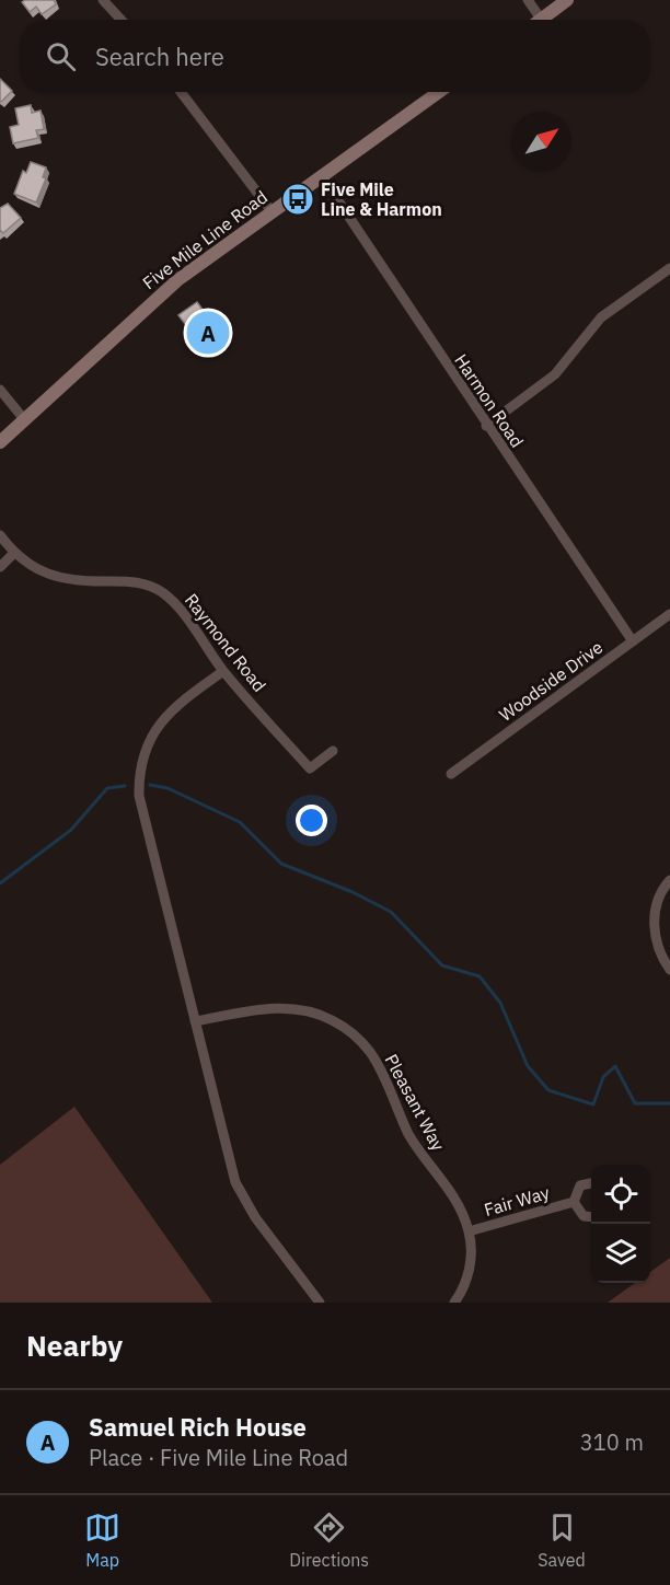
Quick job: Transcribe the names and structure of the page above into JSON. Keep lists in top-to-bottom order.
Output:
{
  "streets": {
    "main road": ["Five Mile Line Road"],
    "street": [
      "Harmon Road",
      "Raymond Road",
      "Woodside Drive",
      "Pleasant Way",
      "Fair Way"
    ]
  },
  "crossings": [
    ["Five Mile Line Road", "Harmon Road"],
    ["Harmon Road", "Woodside Drive"],
    ["Pleasant Way", "Fair Way"]
  ],
  "places": {
    "bus stop": ["Five Mile Line & Harmon"]
  },
  "north": "top right",
  "page": {
    "search": "Search here",
    "pins": "A",
    "heading": "Nearby",
    "list": [
      {
        "mark": "A",
        "name": "Samuel Rich House",
        "note": "Place · Five Mile Line Road",
        "value": "310 m"
      }
    ],
    "nav": ["Map", "Directions", "Saved"]
  }
}
